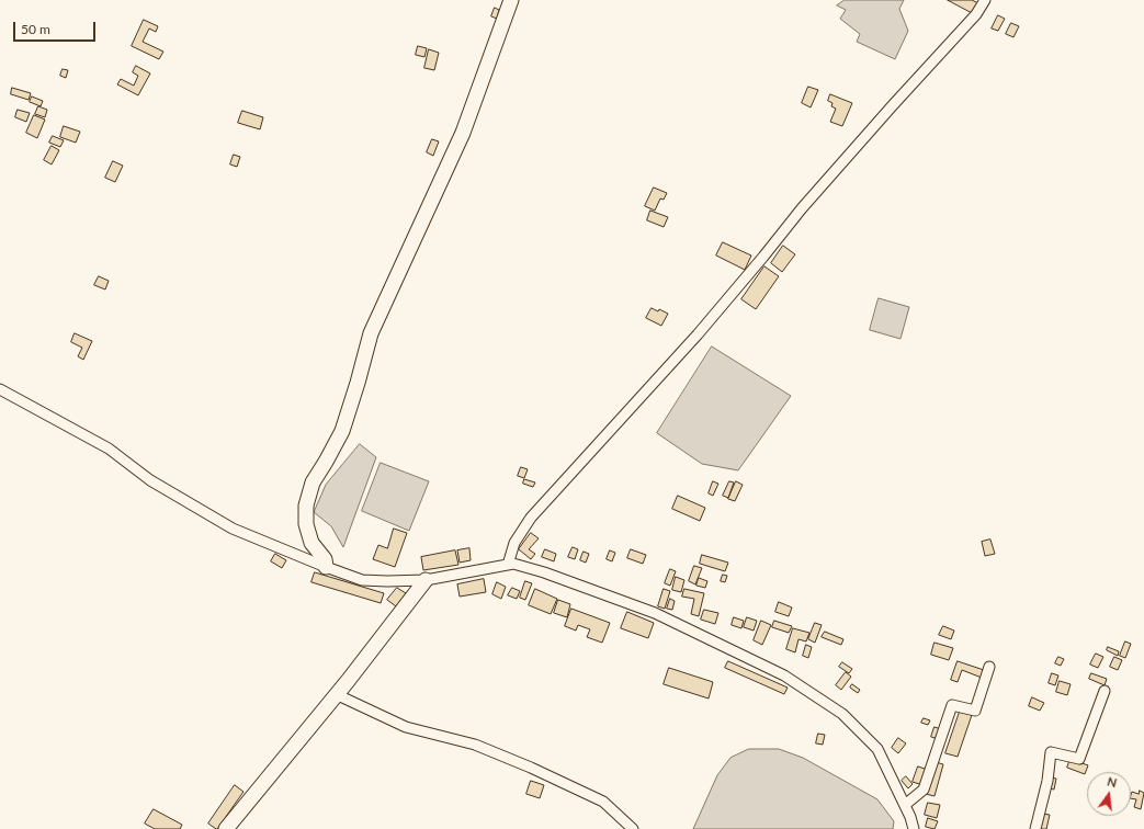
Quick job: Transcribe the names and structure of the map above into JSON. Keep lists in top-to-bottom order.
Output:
{
  "scale_bar": "50 m",
  "north": "top"
}
